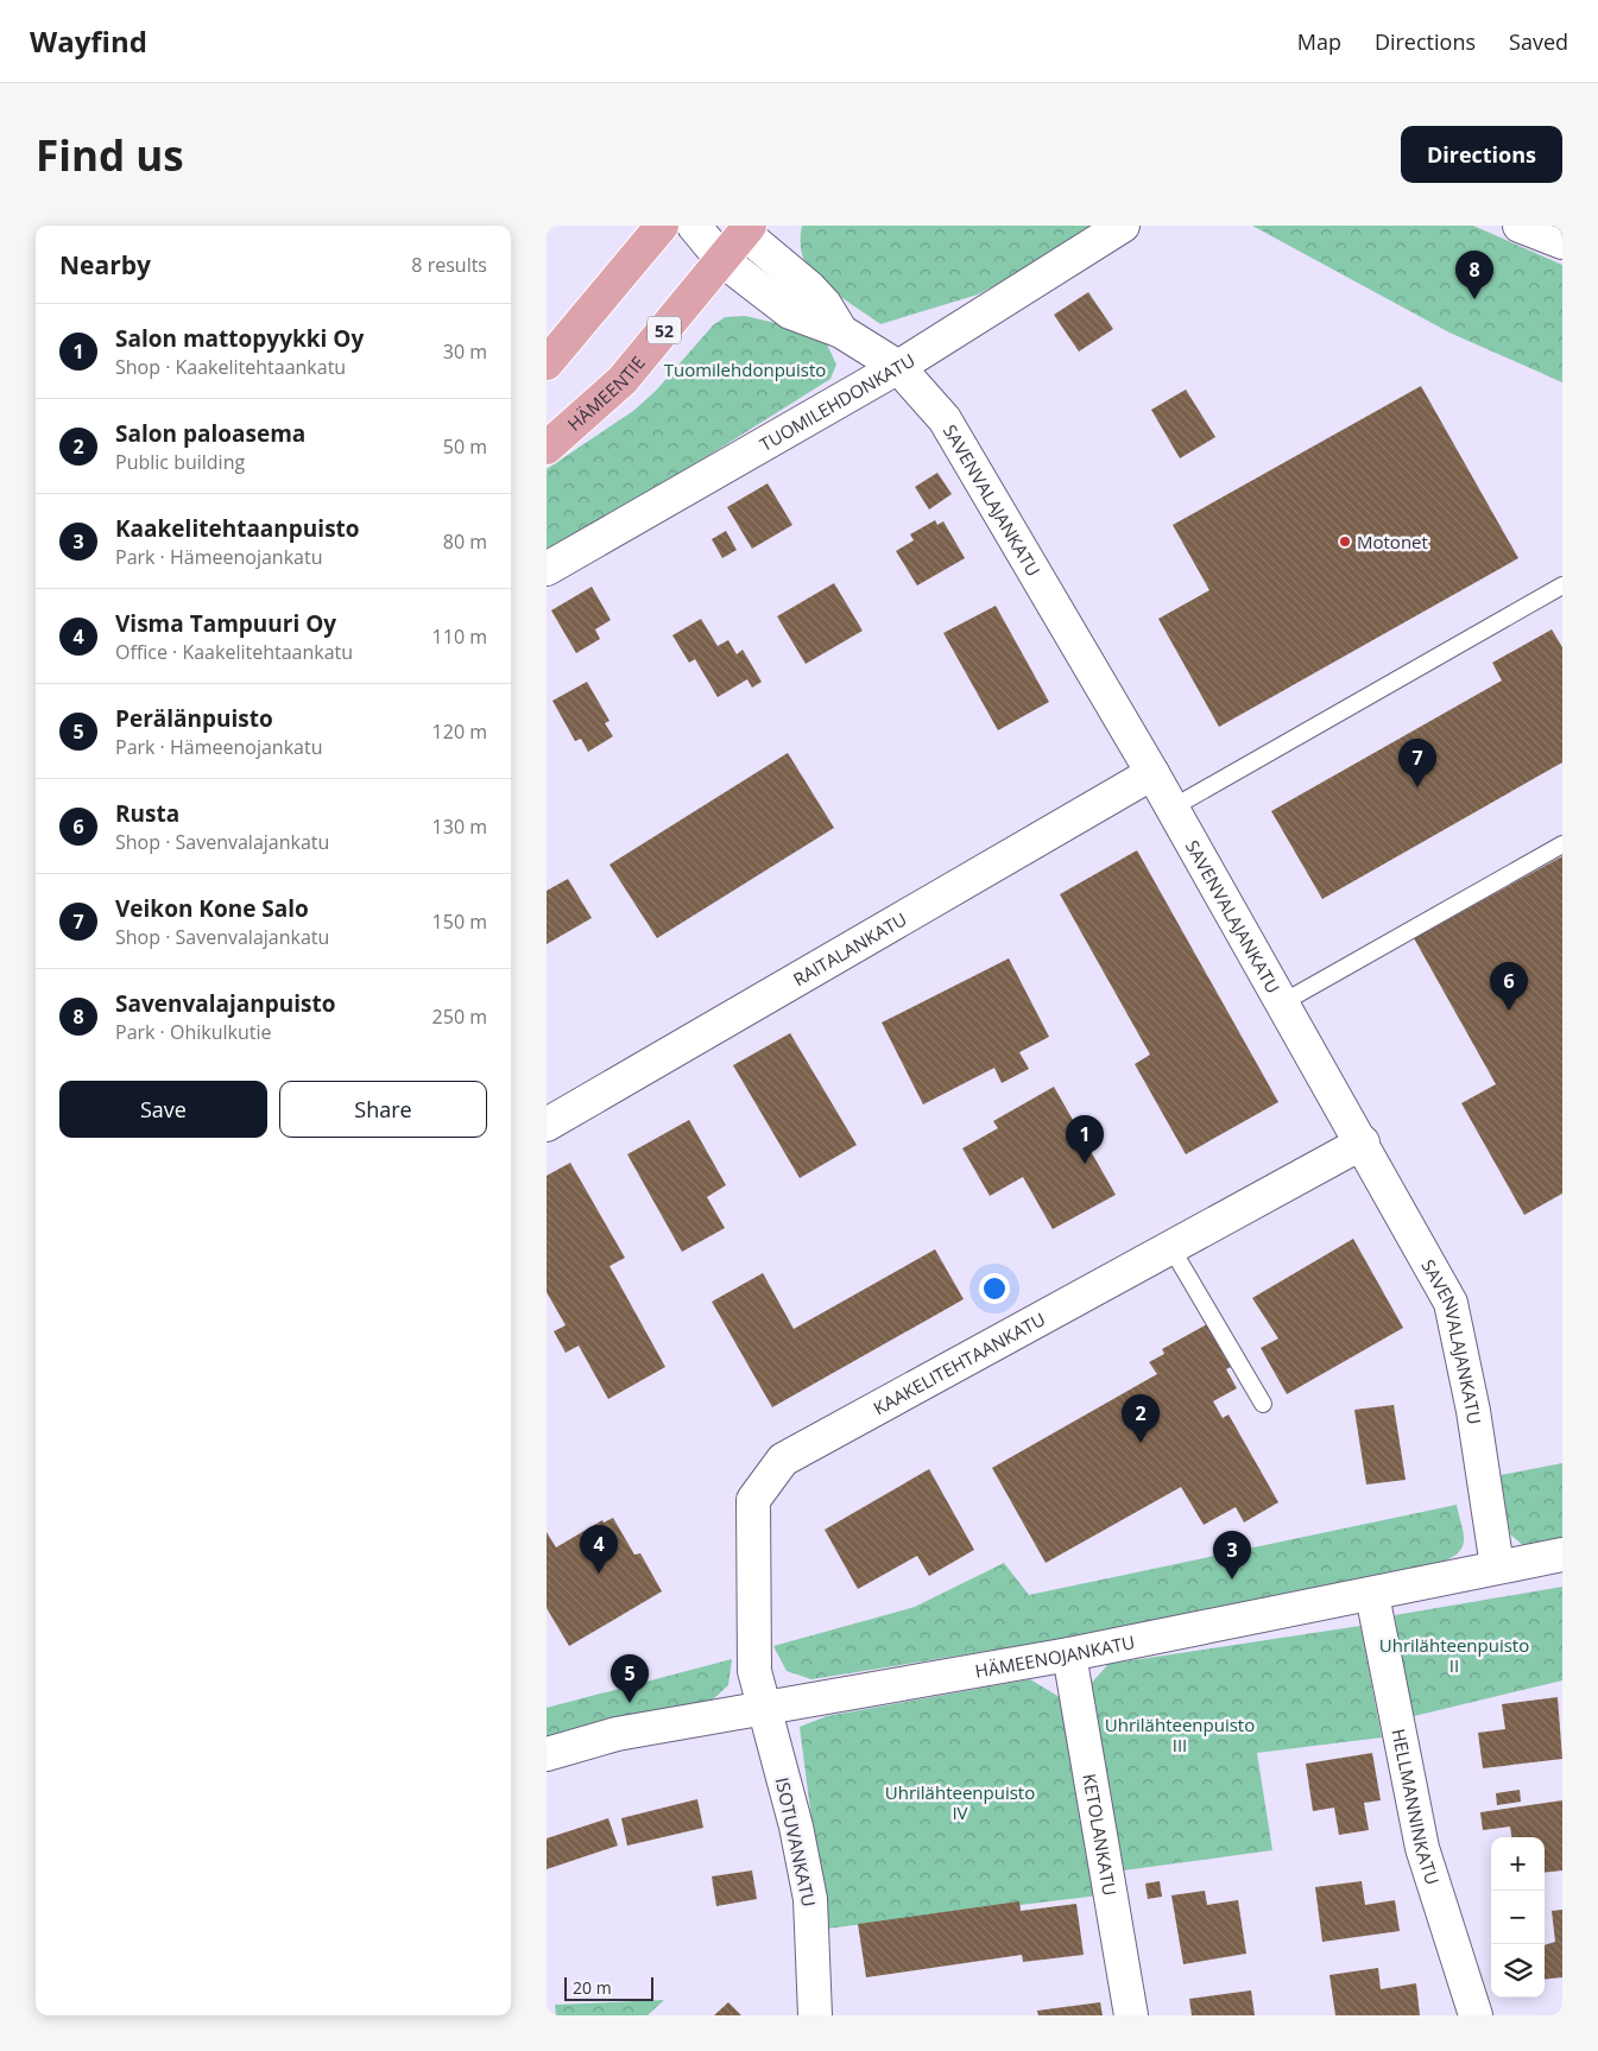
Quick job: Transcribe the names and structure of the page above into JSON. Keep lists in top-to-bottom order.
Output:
{
  "streets": {
    "main road": ["52", "HÄMEENTIE"],
    "street": [
      "TUOMILEHDONKATU",
      "SAVENVALAJANKATU",
      "RAITALANKATU",
      "KAAKELITEHTAANKATU",
      "HÄMEENOJANKATU",
      "HELLMANNINKATU",
      "KETOLANKATU",
      "ISOTUVANKATU"
    ]
  },
  "crossings": [
    ["HÄMEENTIE", "SAVENVALAJANKATU"],
    ["TUOMILEHDONKATU", "SAVENVALAJANKATU"],
    ["SAVENVALAJANKATU", "RAITALANKATU"],
    ["SAVENVALAJANKATU", "KAAKELITEHTAANKATU"],
    ["SAVENVALAJANKATU", "HÄMEENOJANKATU"],
    ["KAAKELITEHTAANKATU", "HÄMEENOJANKATU"],
    ["KAAKELITEHTAANKATU", "ISOTUVANKATU"],
    ["HÄMEENOJANKATU", "HELLMANNINKATU"],
    ["HÄMEENOJANKATU", "KETOLANKATU"],
    ["HÄMEENOJANKATU", "ISOTUVANKATU"]
  ],
  "parks": [
    "Tuomilehdonpuisto",
    "Uhrilähteenpuisto II",
    "Uhrilähteenpuisto III",
    "Uhrilähteenpuisto IV"
  ],
  "places": ["Motonet"],
  "scale_bar": "20 m",
  "page": {
    "header": "Wayfind",
    "nav": ["Map", "Directions", "Saved"],
    "buttons": [
      "Directions",
      ["Save", "Share"]
    ],
    "title": "Find us",
    "heading": ["Nearby", "8 results"],
    "pins": [
      "8",
      "7",
      "6",
      "1",
      "2",
      "4",
      "3",
      "5"
    ],
    "list": [
      {
        "mark": "1",
        "name": "Salon mattopyykki Oy",
        "note": "Shop · Kaakelitehtaankatu",
        "value": "30 m"
      },
      {
        "mark": "2",
        "name": "Salon paloasema",
        "note": "Public building",
        "value": "50 m"
      },
      {
        "mark": "3",
        "name": "Kaakelitehtaanpuisto",
        "note": "Park · Hämeenojankatu",
        "value": "80 m"
      },
      {
        "mark": "4",
        "name": "Visma Tampuuri Oy",
        "note": "Office · Kaakelitehtaankatu",
        "value": "110 m"
      },
      {
        "mark": "5",
        "name": "Perälänpuisto",
        "note": "Park · Hämeenojankatu",
        "value": "120 m"
      },
      {
        "mark": "6",
        "name": "Rusta",
        "note": "Shop · Savenvalajankatu",
        "value": "130 m"
      },
      {
        "mark": "7",
        "name": "Veikon Kone Salo",
        "note": "Shop · Savenvalajankatu",
        "value": "150 m"
      },
      {
        "mark": "8",
        "name": "Savenvalajanpuisto",
        "note": "Park · Ohikulkutie",
        "value": "250 m"
      }
    ],
    "map_buttons": ["+", "−"],
    "scale": "20 m"
  }
}
